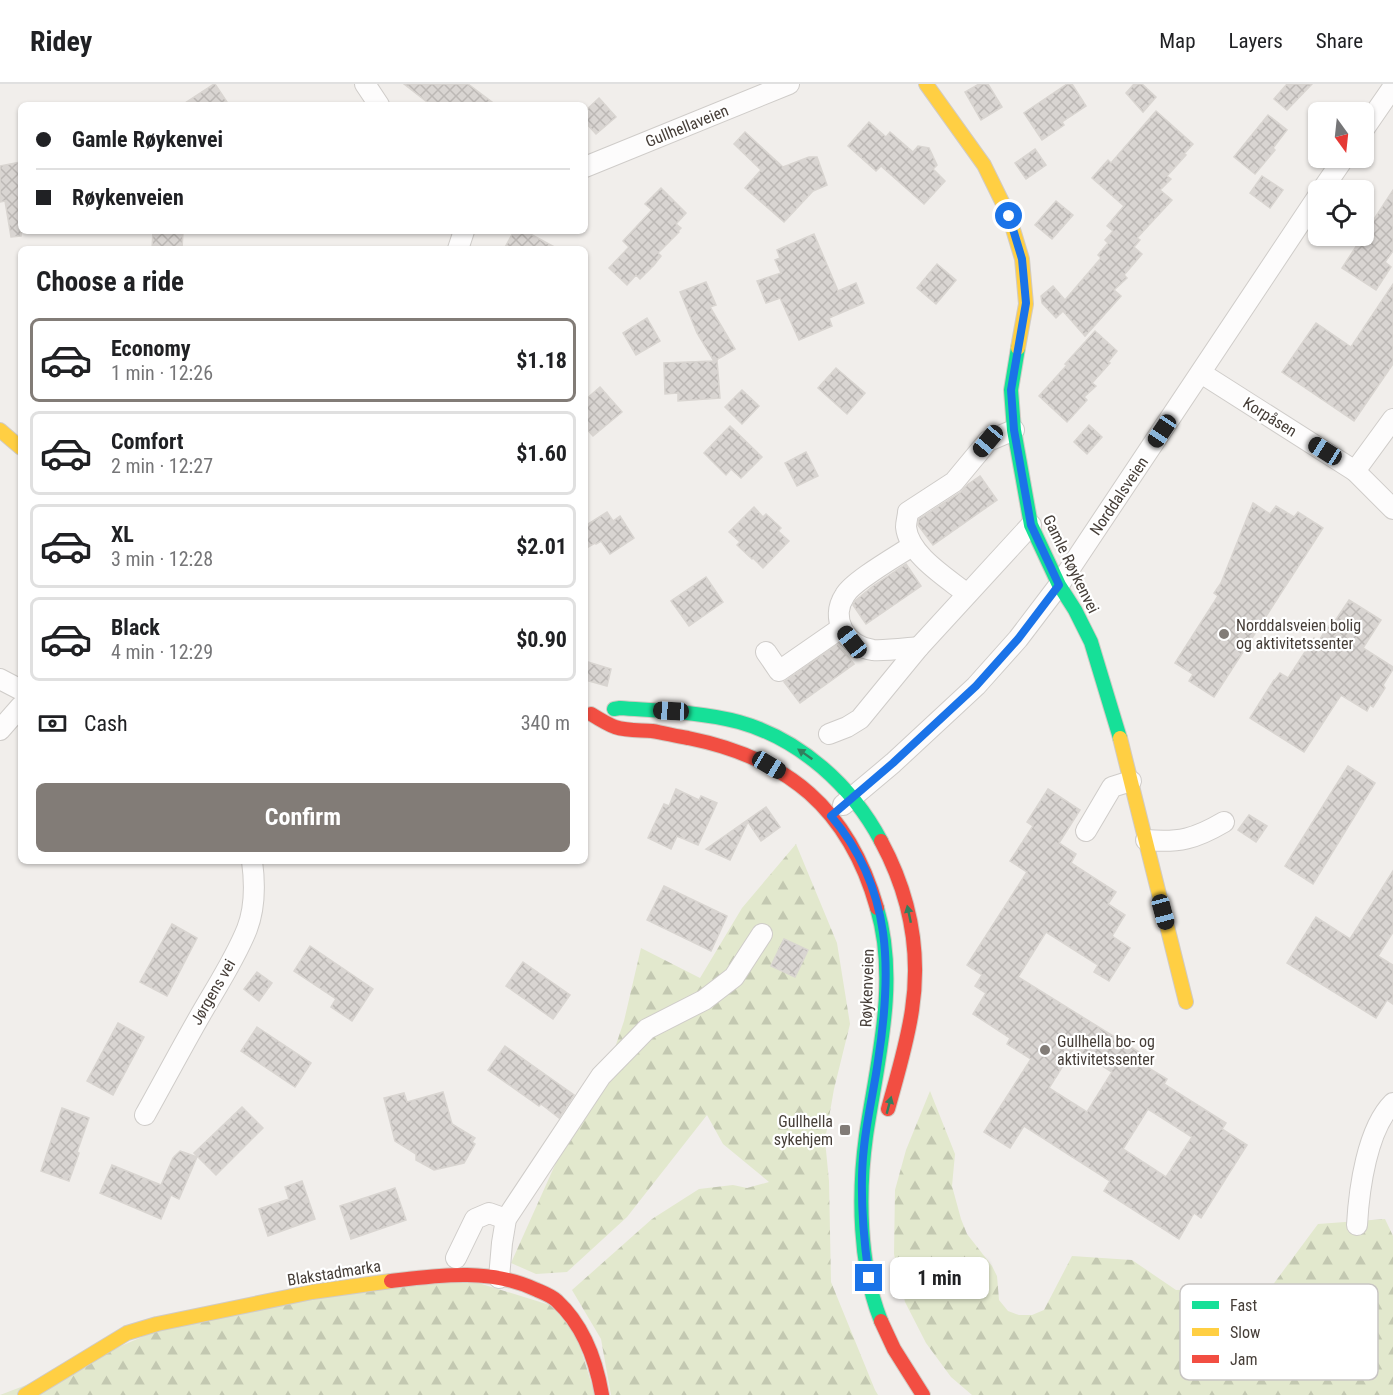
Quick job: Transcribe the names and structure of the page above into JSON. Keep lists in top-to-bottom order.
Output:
{
  "streets": {
    "main road": ["Gamle Røykenvei", "Røykenveien", "Blakstadmarka"],
    "street": [
      "Gullhellaveien",
      "Korpåsen",
      "Norddalsveien",
      "Jørgens vei"
    ]
  },
  "crossings": [
    ["Korpåsen", "Norddalsveien"],
    ["Norddalsveien", "Gamle Røykenvei"],
    ["Norddalsveien", "Røykenveien"]
  ],
  "places": {
    "other": ["Norddalsveien bolig og aktivitetssenter", "Gullhella bo- og aktivitetssenter"],
    "transit": ["Gullhella sykehjem"]
  },
  "legend": ["Fast", "Slow", "Jam"],
  "north": "bottom",
  "page": {
    "header": "Ridey",
    "nav": ["Map", "Layers", "Share"],
    "banner": ["Gamle Røykenvei", "Røykenveien"],
    "heading": "Choose a ride",
    "list": [
      {
        "name": "Economy",
        "note": "1 min · 12:26",
        "value": "$1.18"
      },
      {
        "name": "Comfort",
        "note": "2 min · 12:27",
        "value": "$1.60"
      },
      {
        "name": "XL",
        "note": "3 min · 12:28",
        "value": "$2.01"
      },
      {
        "name": "Black",
        "note": "4 min · 12:29",
        "value": "$0.90"
      }
    ],
    "pay": ["Cash", "340 m"],
    "buttons": "Confirm",
    "bubble": "1 min"
  }
}
